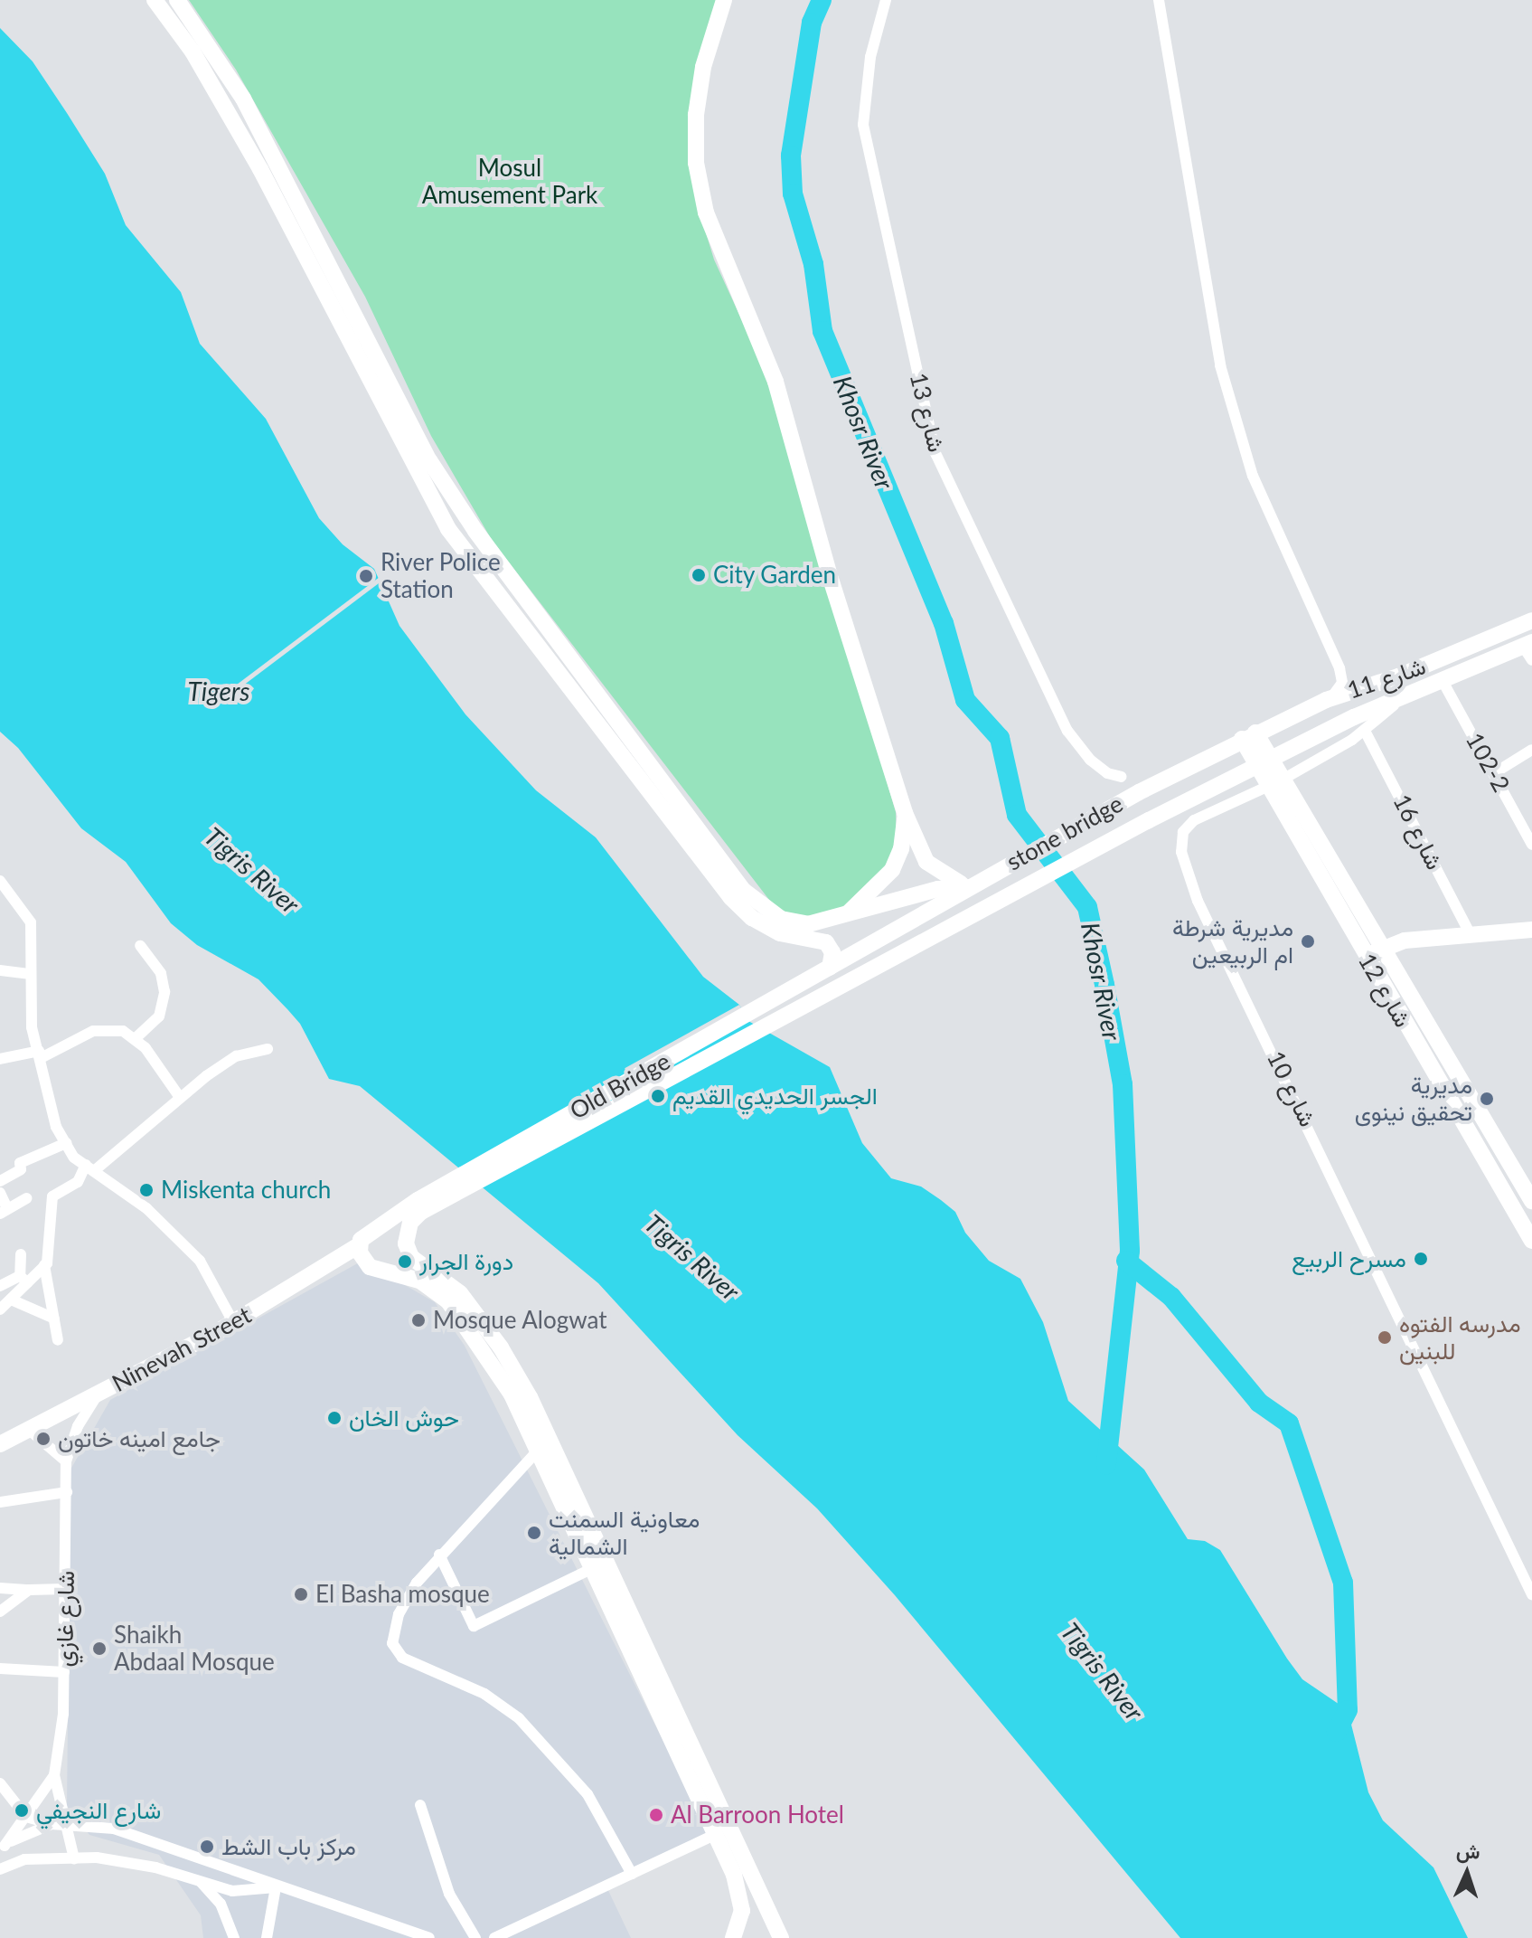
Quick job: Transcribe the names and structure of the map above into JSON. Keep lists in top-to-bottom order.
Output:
{
  "streets": {
    "main road": [
      "شارع 11",
      "stone bridge",
      "شارع 12",
      "Old Bridge",
      "Ninevah Street"
    ],
    "street": [
      "شارع 13",
      "102-2",
      "شارع 16",
      "شارع 10",
      "شارع غازي"
    ]
  },
  "crossings": [
    ["شارع 11", "102-2"],
    ["شارع 11", "stone bridge"],
    ["شارع 11", "شارع 12"],
    ["شارع 11", "شارع 10"],
    ["شارع 16", "شارع 10"],
    ["stone bridge", "Old Bridge"],
    ["stone bridge", "Ninevah Street"],
    ["شارع 12", "شارع 10"],
    ["Old Bridge", "Ninevah Street"],
    ["Ninevah Street", "شارع غازي"]
  ],
  "water": ["Khosr River", "Tigers", "Tigris River"],
  "parks": ["Mosul Amusement Park"],
  "places": [
    "City Garden",
    "River Police Station",
    "مديرية شرطة ام الربيعين",
    "الجسر الحديدي القديم",
    "مديرية تحقيق نينوى",
    "Miskenta church",
    "مسرح الربيع",
    "دورة الجرار",
    "Mosque Alogwat",
    "مدرسه الفتوه للبنين",
    "حوش الخان",
    "جامع امينه خاتون",
    "معاونية السمنت الشمالية",
    "El Basha mosque",
    "Shaikh Abdaal Mosque",
    "شارع النجيفي",
    "Al Barroon Hotel",
    "مركز باب الشط"
  ],
  "north": "top"
}
